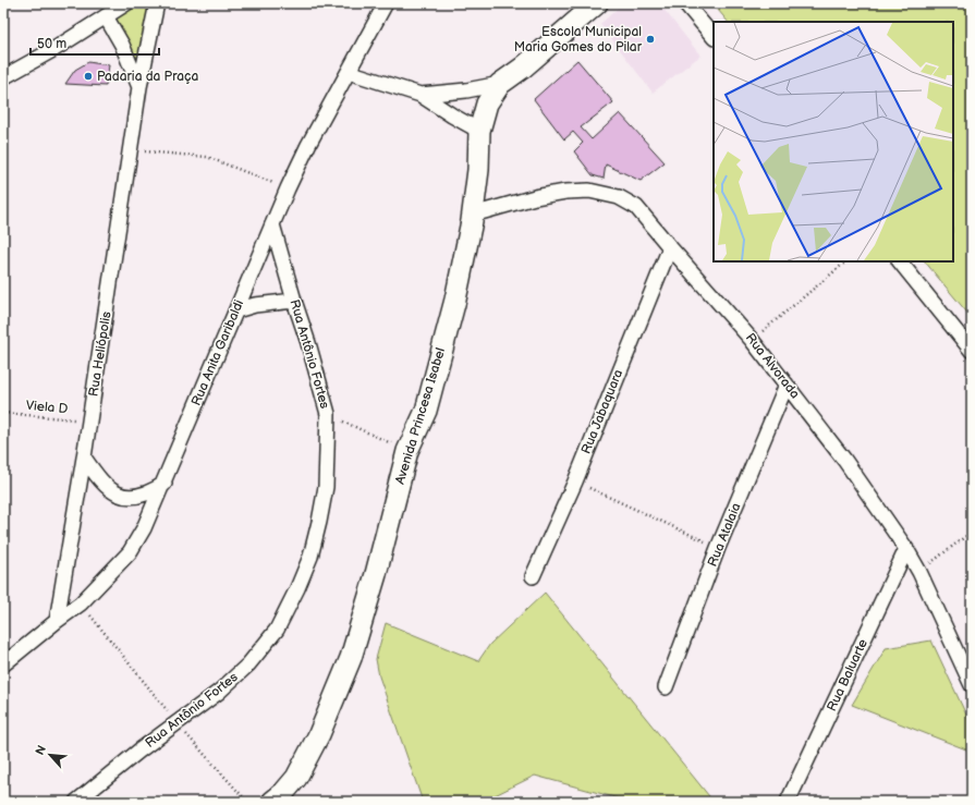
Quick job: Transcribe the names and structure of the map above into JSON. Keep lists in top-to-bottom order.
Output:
{
  "streets": {
    "main road": ["Avenida Princesa Isabel"],
    "street": [
      "Rua Anita Garibaldi",
      "Rua Heliópolis",
      "Rua Antônio Fortes",
      "Rua Alvorada",
      "Rua Jabaquara",
      "Rua Atalaia",
      "Rua Baluarte"
    ],
    "path": ["Viela D"]
  },
  "crossings": [
    ["Rua Anita Garibaldi", "Rua Heliópolis"],
    ["Rua Anita Garibaldi", "Rua Antônio Fortes"],
    ["Rua Heliópolis", "Viela D"],
    ["Rua Alvorada", "Rua Jabaquara"],
    ["Rua Alvorada", "Avenida Princesa Isabel"],
    ["Rua Alvorada", "Rua Atalaia"],
    ["Rua Alvorada", "Rua Baluarte"]
  ],
  "places": ["Escola Municipal Maria Gomes do Pilar", "Padaria da Praça"],
  "scale_bar": "50 m",
  "north": "top left"
}
